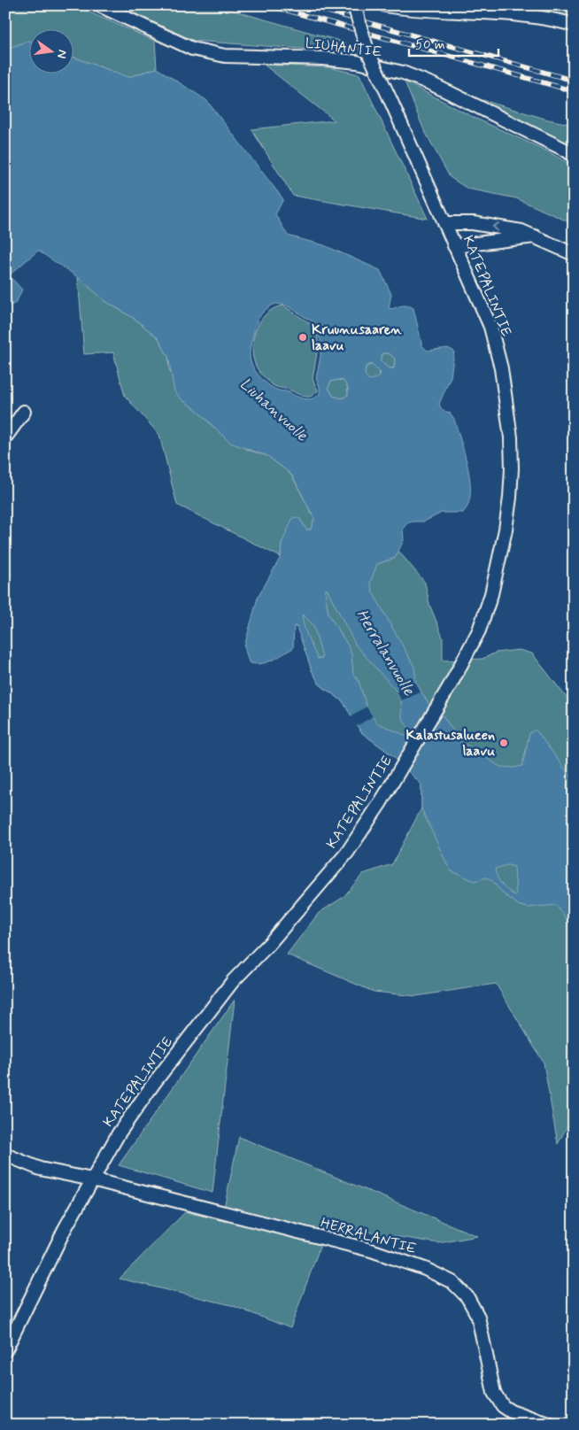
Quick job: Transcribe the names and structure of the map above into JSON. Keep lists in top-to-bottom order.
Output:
{
  "streets": {
    "street": ["LIUHANTIE", "KATEPALINTIE", "HERRALANTIE"]
  },
  "crossings": [
    ["KATEPALINTIE", "HERRALANTIE"]
  ],
  "water": ["Liuhanvuolle", "Herralanvuolle"],
  "places": ["Kruunusaaren laavu", "Kalastusalueen laavu"],
  "scale_bar": "50 m",
  "north": "right"
}
